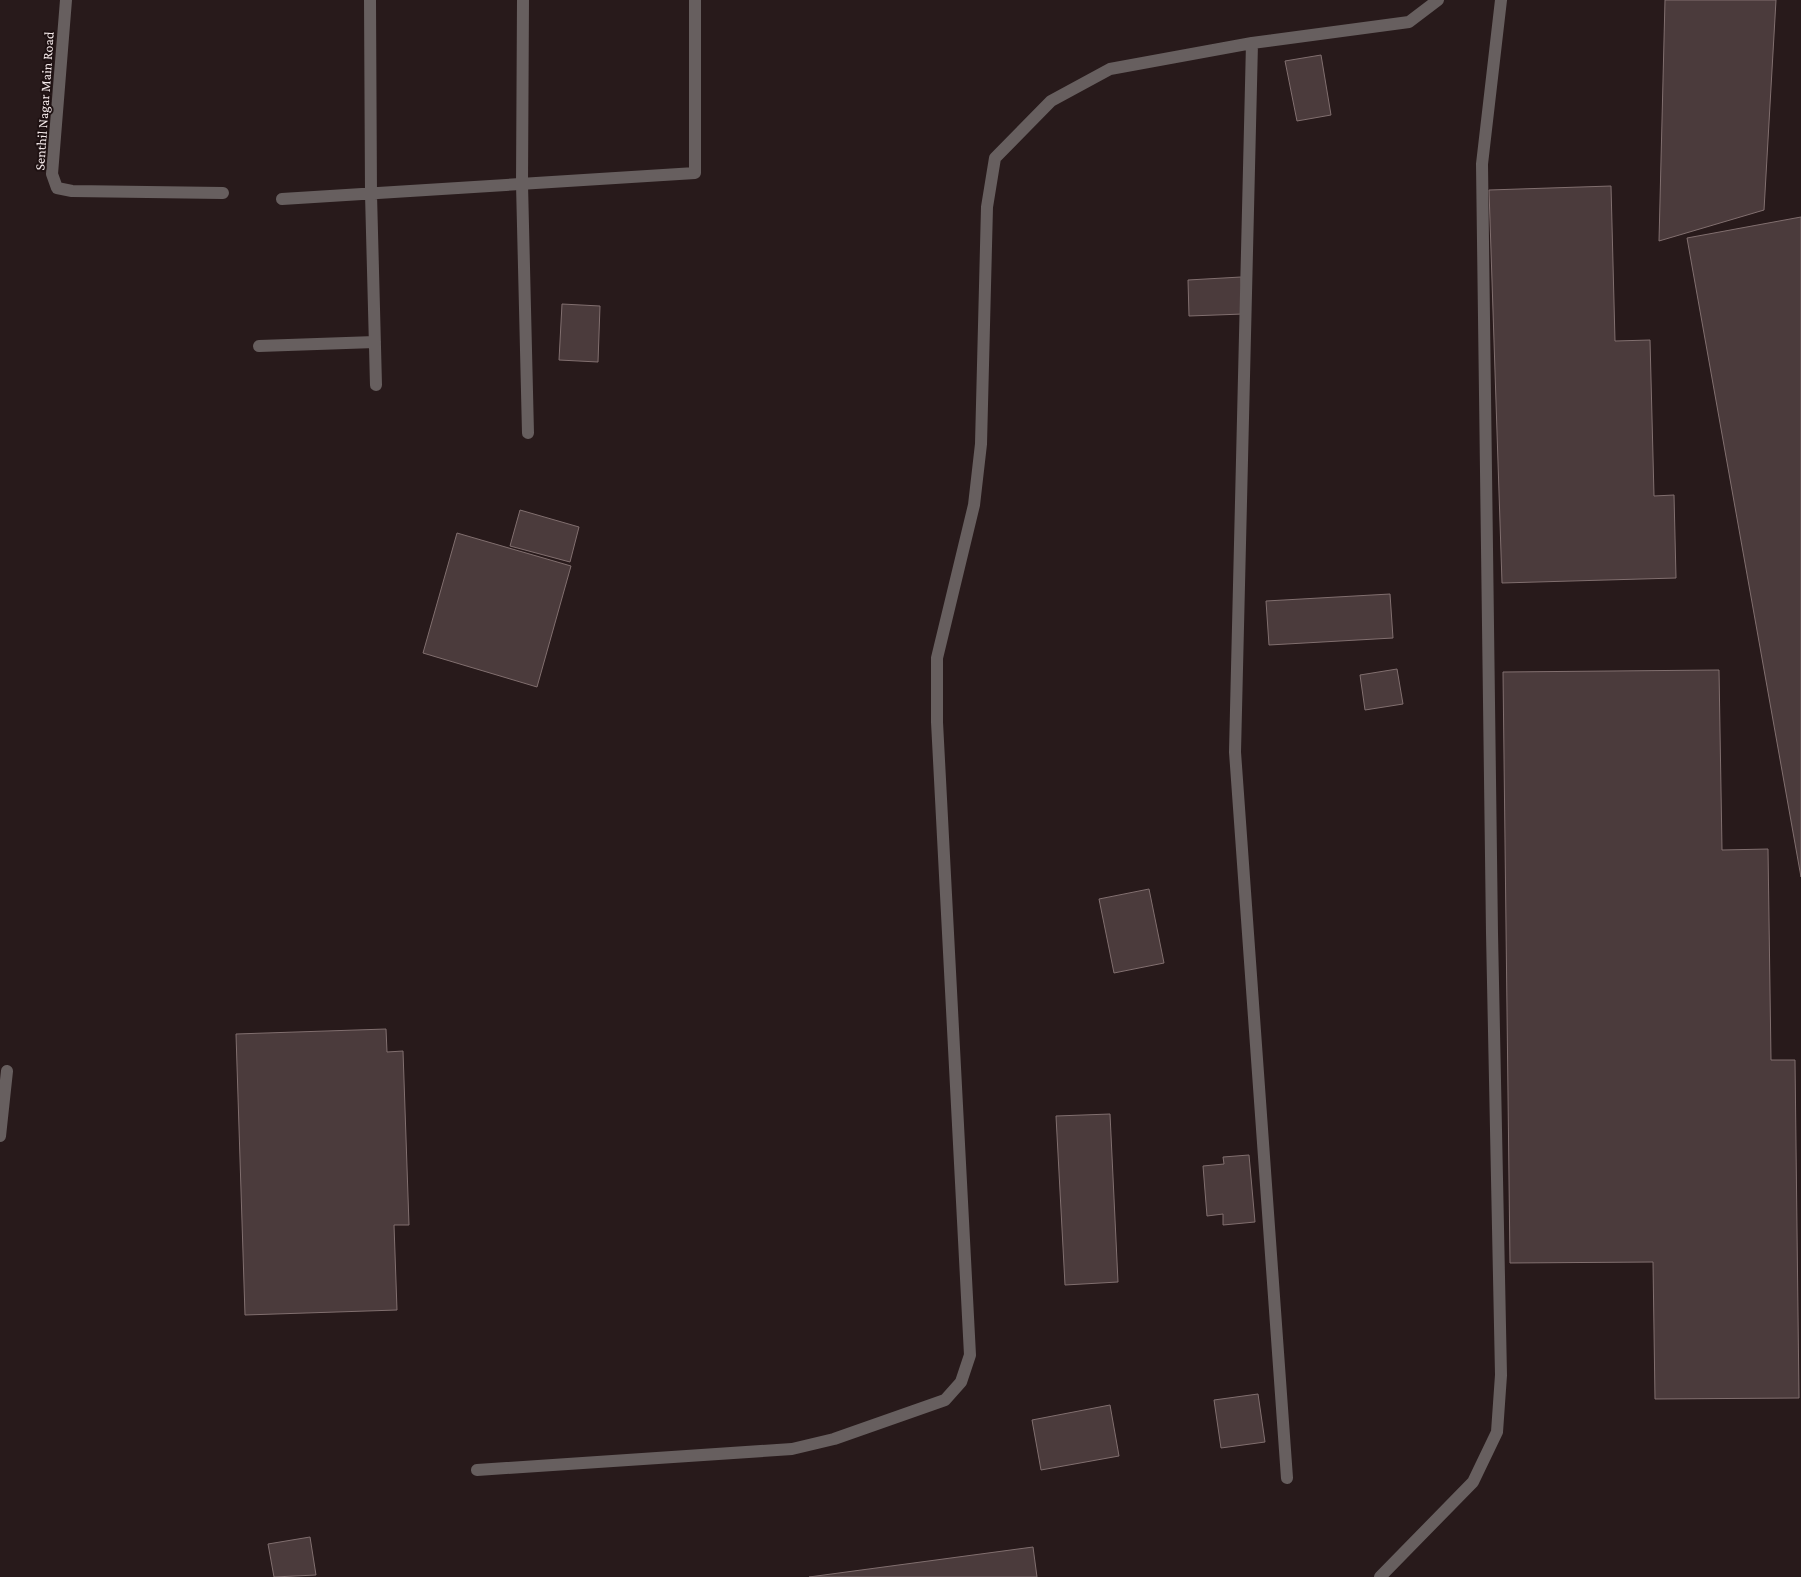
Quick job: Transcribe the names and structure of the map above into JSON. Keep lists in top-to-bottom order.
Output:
{
  "streets": {
    "street": ["Senthil Nagar Main Road"]
  }
}
